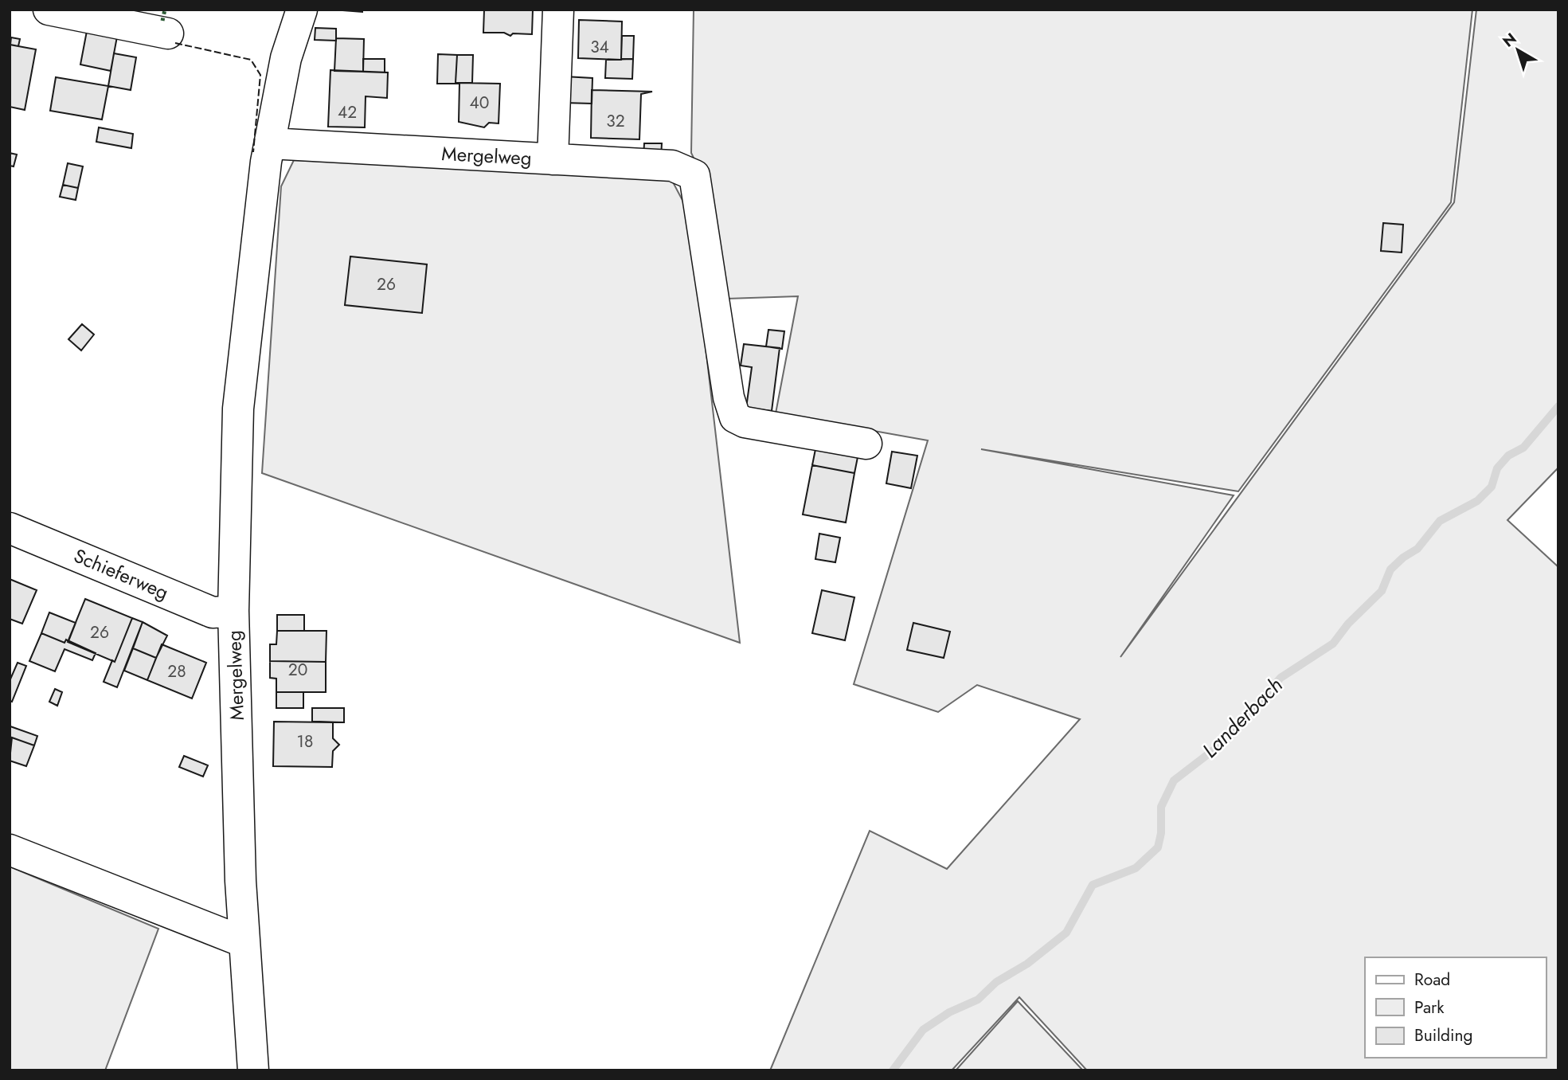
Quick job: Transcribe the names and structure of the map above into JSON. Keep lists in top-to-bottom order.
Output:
{
  "streets": {
    "street": ["Mergelweg", "Schieferweg"]
  },
  "crossings": [
    ["Mergelweg", "Schieferweg"]
  ],
  "water": ["Landerbach"],
  "house_numbers": [
    "34",
    "40",
    "42",
    "32",
    "26",
    "26",
    "20",
    "28",
    "18"
  ],
  "legend": ["Road", "Park", "Building"],
  "north": "top left"
}
